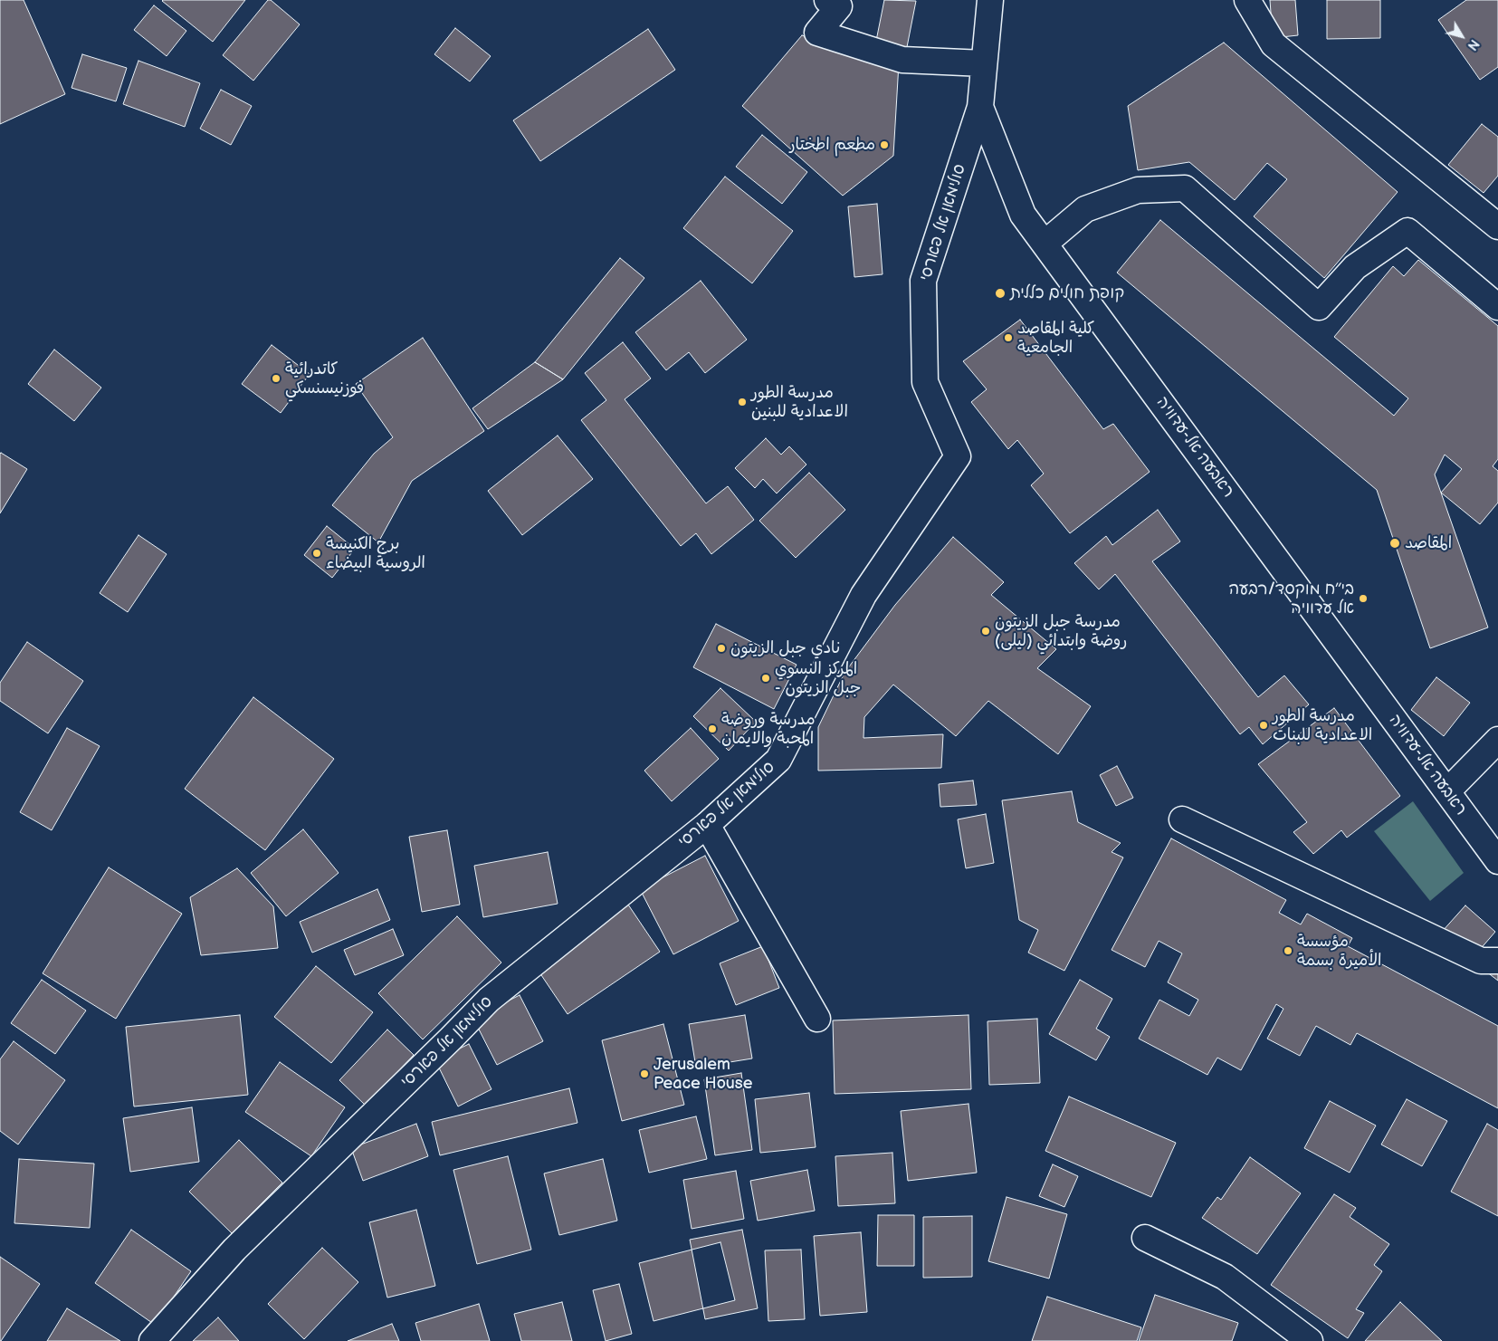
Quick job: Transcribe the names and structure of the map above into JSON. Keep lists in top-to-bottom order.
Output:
{
  "streets": {
    "street": ["סולימאן אל פארסי", "ראבעה אל-עדוויה"]
  },
  "crossings": [
    ["סולימאן אל פארסי", "ראבעה אל-עדוויה"]
  ],
  "places": [
    "مطعم اطختار",
    "קופת חולים כללית",
    "كلية المقاصد الجامعية",
    "كاتدرائية فوزنيسنسكي",
    "مدرسة الطور الاعدادية للبنين",
    "المقاصد",
    "برج الكنيسة الروسية البيضاء",
    "בי״ח מוקסד/רבעה אל עדוויה",
    "مدرسة جبل الزيتون (ليلى) روضة وابتدائي",
    "نادي جبل الزيتون",
    "المركز النسوي - جبل الزيتون",
    "مدرسة الطور الاعدادية للبنات",
    "مدرسة وروضة المحبة والايمان",
    "مؤسسة الأميرة بسمة",
    "Jerusalem Peace House"
  ],
  "north": "bottom right"
}
